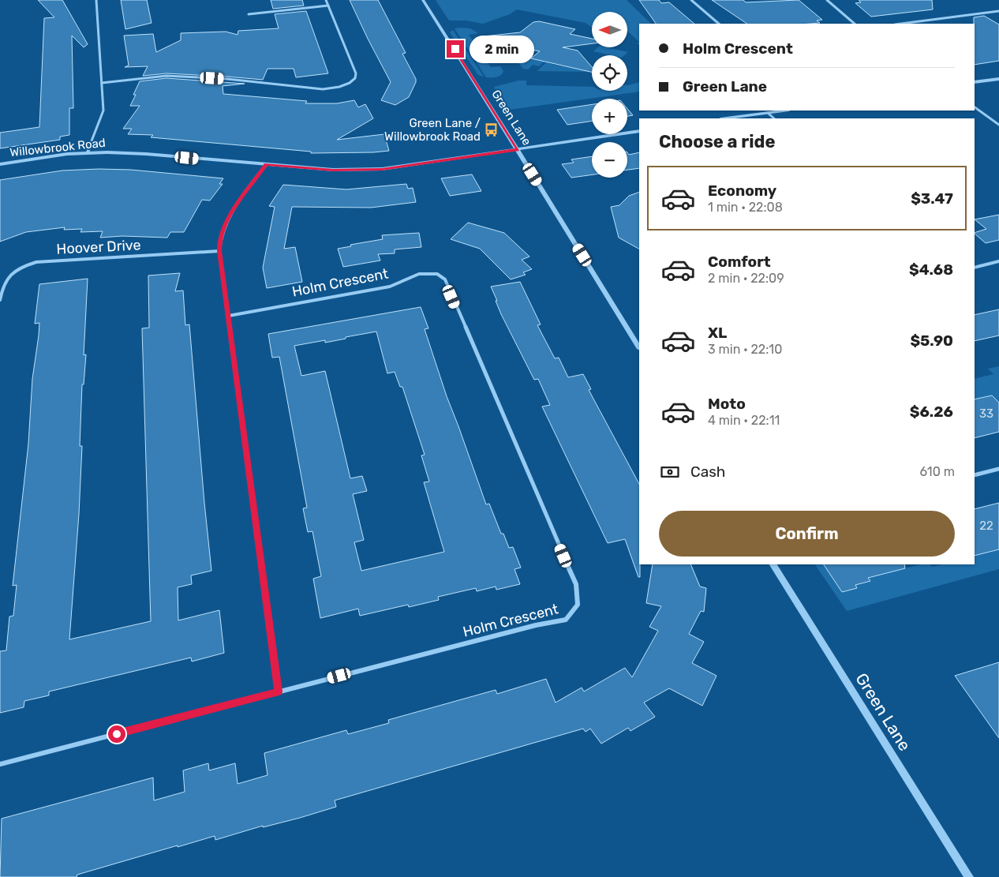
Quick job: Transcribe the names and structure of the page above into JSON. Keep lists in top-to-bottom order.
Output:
{
  "streets": {
    "street": [
      "Green Lane",
      "Willowbrook Road",
      "Hoover Drive",
      "Holm Crescent"
    ]
  },
  "crossings": [
    ["Green Lane", "Willowbrook Road"]
  ],
  "places": {
    "bus stop": ["Green Lane / Willowbrook Road"]
  },
  "house_numbers": ["33", "22"],
  "north": "left",
  "page": {
    "map_buttons": ["+", "−"],
    "banner": ["Holm Crescent", "Green Lane"],
    "bubble": "2 min",
    "heading": "Choose a ride",
    "list": [
      {
        "name": "Economy",
        "note": "1 min · 22:08",
        "value": "$3.47"
      },
      {
        "name": "Comfort",
        "note": "2 min · 22:09",
        "value": "$4.68"
      },
      {
        "name": "XL",
        "note": "3 min · 22:10",
        "value": "$5.90"
      },
      {
        "name": "Moto",
        "note": "4 min · 22:11",
        "value": "$6.26"
      }
    ],
    "pay": ["Cash", "610 m"],
    "buttons": "Confirm"
  }
}
